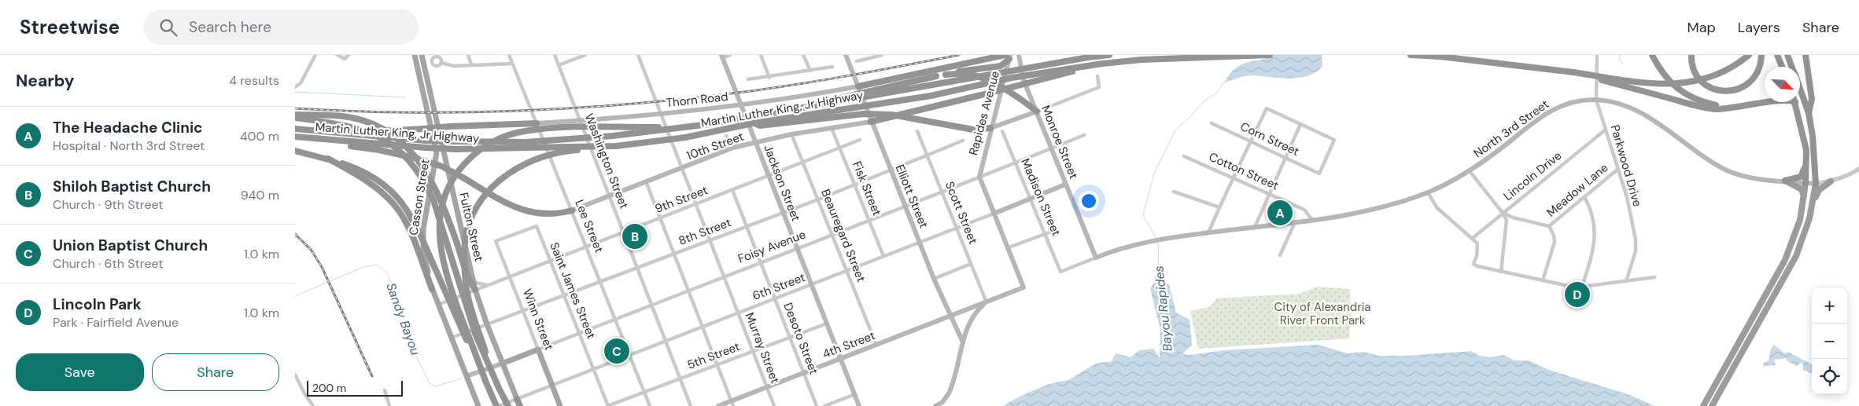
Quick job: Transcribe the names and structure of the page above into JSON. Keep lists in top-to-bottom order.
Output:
{
  "streets": {
    "highway": ["Martin Luther King, Jr Highway"],
    "main road": [
      "Thorn Road",
      "Rapides Avenue",
      "North 3rd Street",
      "Monroe Street",
      "10th Street",
      "Jackson Street",
      "Elliott Street",
      "Casson Street",
      "Fulton Street",
      "Foisy Avenue",
      "6th Street",
      "Winn Street",
      "4th Street"
    ],
    "street": [
      "Corn Street",
      "Washington Street",
      "Parkwood Drive",
      "Cotton Street",
      "Lincoln Drive",
      "Fisk Street",
      "Meadow Lane",
      "Madison Street",
      "9th Street",
      "Scott Street",
      "Lee Street",
      "8th Street",
      "Beauregard Street",
      "Saint James Street",
      "Desoto Street",
      "Murray Street",
      "5th Street"
    ]
  },
  "crossings": [
    ["Thorn Road", "Washington Street"],
    ["Thorn Road", "Jackson Street"],
    ["Thorn Road", "Elliott Street"],
    ["Thorn Road", "Lee Street"],
    ["Thorn Road", "Murray Street"],
    ["Rapides Avenue", "Foisy Avenue"],
    ["North 3rd Street", "Monroe Street"],
    ["North 3rd Street", "Parkwood Drive"],
    ["North 3rd Street", "Cotton Street"],
    ["North 3rd Street", "Madison Street"],
    ["Monroe Street", "Madison Street"],
    ["Monroe Street", "Foisy Avenue"],
    ["Monroe Street", "6th Street"],
    ["10th Street", "Washington Street"],
    ["10th Street", "Jackson Street"],
    ["10th Street", "Fisk Street"],
    ["10th Street", "Elliott Street"],
    ["10th Street", "Lee Street"],
    ["10th Street", "Beauregard Street"],
    ["10th Street", "Murray Street"],
    ["Washington Street", "9th Street"],
    ["Washington Street", "8th Street"],
    ["Washington Street", "Foisy Avenue"],
    ["Washington Street", "6th Street"],
    ["Washington Street", "5th Street"],
    ["Parkwood Drive", "Lincoln Drive"],
    ["Parkwood Drive", "Meadow Lane"],
    ["Jackson Street", "9th Street"],
    ["Jackson Street", "8th Street"],
    ["Jackson Street", "Foisy Avenue"],
    ["Jackson Street", "6th Street"],
    ["Jackson Street", "4th Street"],
    ["Jackson Street", "5th Street"],
    ["Fisk Street", "9th Street"],
    ["Fisk Street", "8th Street"],
    ["Fisk Street", "Foisy Avenue"],
    ["Fisk Street", "6th Street"],
    ["Elliott Street", "8th Street"],
    ["Elliott Street", "Foisy Avenue"],
    ["Elliott Street", "6th Street"],
    ["Elliott Street", "4th Street"],
    ["Casson Street", "9th Street"],
    ["Casson Street", "8th Street"],
    ["Casson Street", "Foisy Avenue"],
    ["Madison Street", "Foisy Avenue"],
    ["Madison Street", "6th Street"],
    ["9th Street", "Lee Street"],
    ["9th Street", "Fulton Street"],
    ["9th Street", "Beauregard Street"],
    ["9th Street", "Saint James Street"],
    ["9th Street", "Winn Street"],
    ["9th Street", "Desoto Street"],
    ["9th Street", "Murray Street"],
    ["Scott Street", "8th Street"],
    ["Scott Street", "Foisy Avenue"],
    ["Scott Street", "6th Street"],
    ["Scott Street", "4th Street"],
    ["Lee Street", "8th Street"],
    ["Lee Street", "Foisy Avenue"],
    ["Lee Street", "6th Street"],
    ["Lee Street", "5th Street"],
    ["Fulton Street", "8th Street"],
    ["Fulton Street", "Foisy Avenue"],
    ["Fulton Street", "6th Street"],
    ["8th Street", "Beauregard Street"],
    ["8th Street", "Saint James Street"],
    ["8th Street", "Winn Street"],
    ["8th Street", "Desoto Street"],
    ["8th Street", "Murray Street"],
    ["Beauregard Street", "Foisy Avenue"],
    ["Beauregard Street", "6th Street"],
    ["Beauregard Street", "4th Street"],
    ["Foisy Avenue", "Saint James Street"],
    ["Foisy Avenue", "Winn Street"],
    ["Foisy Avenue", "Desoto Street"],
    ["Foisy Avenue", "Murray Street"],
    ["6th Street", "Saint James Street"],
    ["6th Street", "Winn Street"],
    ["6th Street", "Desoto Street"],
    ["6th Street", "Murray Street"],
    ["Saint James Street", "Winn Street"],
    ["Saint James Street", "5th Street"],
    ["Desoto Street", "4th Street"],
    ["Desoto Street", "5th Street"],
    ["4th Street", "Murray Street"],
    ["Murray Street", "5th Street"]
  ],
  "water": ["Bayou Rapides", "Sandy Bayou"],
  "parks": ["City of Alexandria River Front Park"],
  "scale_bar": "200 m",
  "north": "bottom right",
  "page": {
    "header": "Streetwise",
    "search": "Search here",
    "nav": ["Map", "Layers", "Share"],
    "heading": ["Nearby", "4 results"],
    "list": [
      {
        "mark": "A",
        "name": "The Headache Clinic",
        "note": "Hospital · North 3rd Street",
        "value": "400 m"
      },
      {
        "mark": "B",
        "name": "Shiloh Baptist Church",
        "note": "Church · 9th Street",
        "value": "940 m"
      },
      {
        "mark": "C",
        "name": "Union Baptist Church",
        "note": "Church · 6th Street",
        "value": "1.0 km"
      },
      {
        "mark": "D",
        "name": "Lincoln Park",
        "note": "Park · Fairfield Avenue",
        "value": "1.0 km"
      }
    ],
    "pins": [
      "A",
      "B",
      "D",
      "C"
    ],
    "map_buttons": ["+", "−"],
    "buttons": ["Save", "Share"],
    "scale": "200 m"
  }
}
